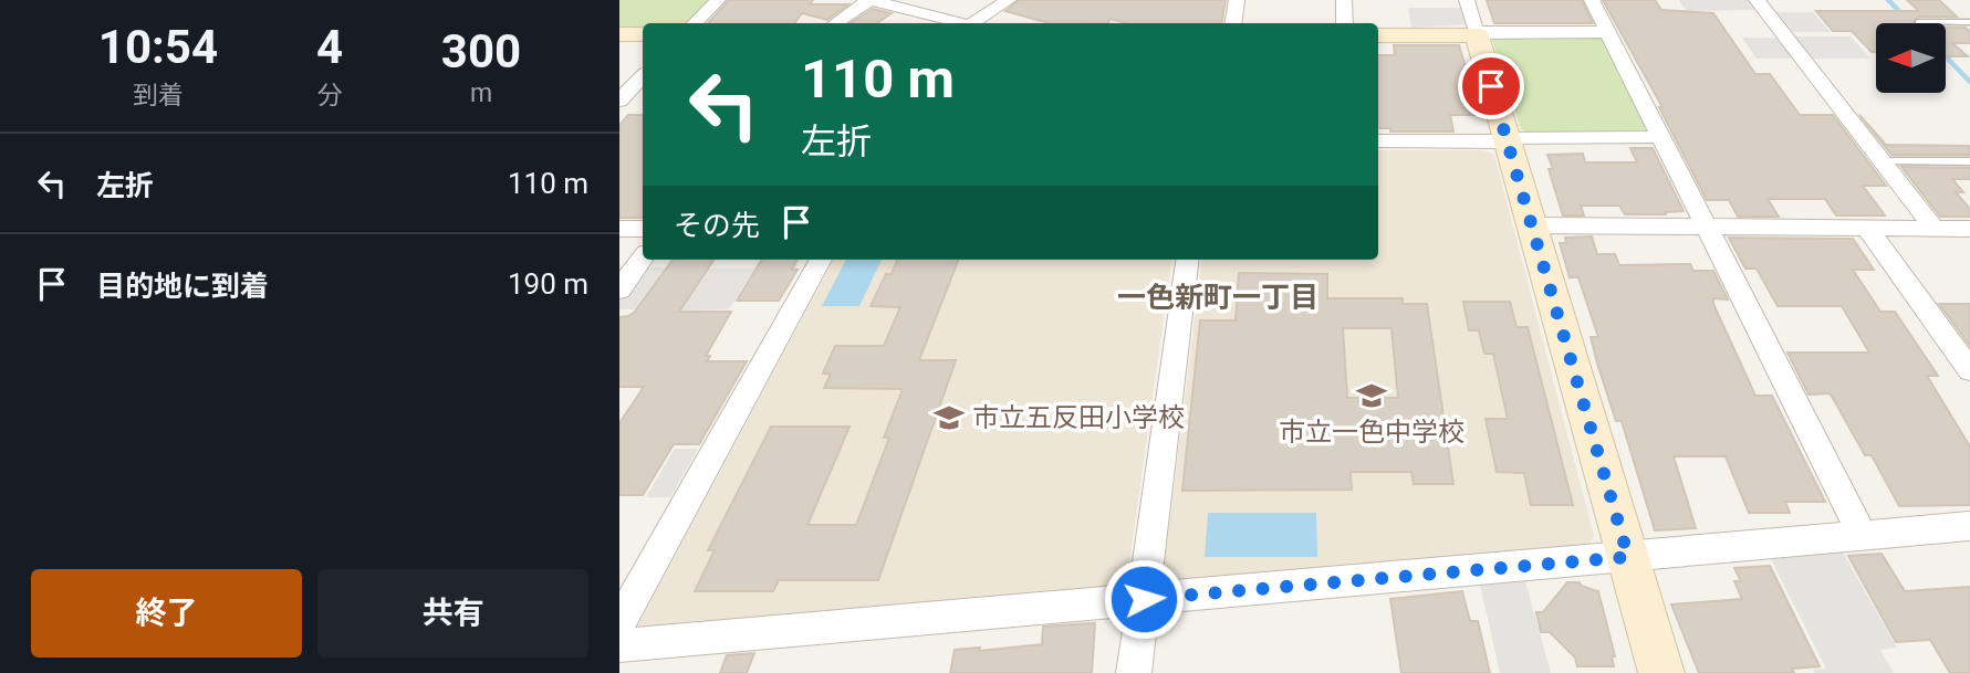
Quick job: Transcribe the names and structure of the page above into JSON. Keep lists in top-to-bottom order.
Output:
{
  "districts": ["一色新町一丁目"],
  "places": {
    "school or university": ["市立一色中学校", "市立五反田小学校"]
  },
  "north": "left",
  "page": {
    "eta": [
      "10:54",
      "到着",
      "4",
      "分",
      "300",
      "m"
    ],
    "turn": ["110 m", "左折"],
    "list": [
      {
        "name": "左折",
        "value": "110 m"
      },
      {
        "name": "目的地に到着",
        "value": "190 m"
      }
    ],
    "then": "その先",
    "buttons": ["終了", "共有"]
  }
}
